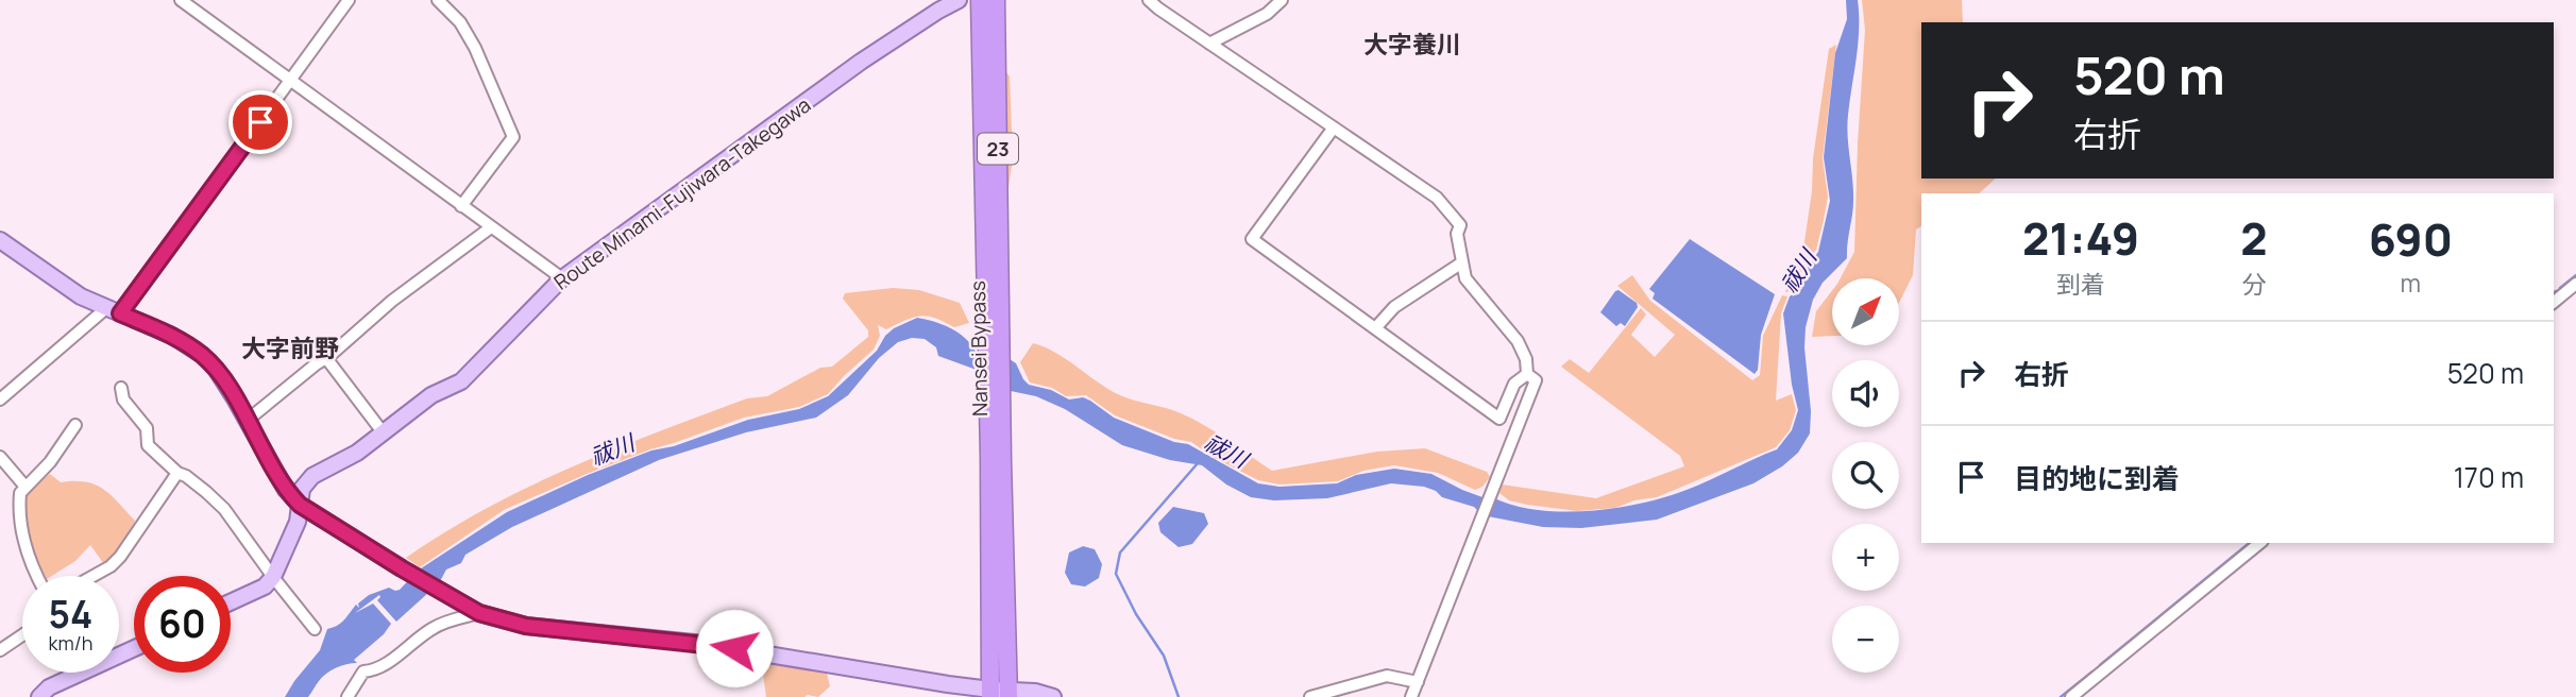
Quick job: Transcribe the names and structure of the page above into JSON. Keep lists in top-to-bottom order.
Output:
{
  "streets": {
    "highway": ["23", "Nansei Bypass"],
    "main road": ["Route Minami-Fujiwara-Takegawa"]
  },
  "districts": ["大字養川", "大字前野"],
  "water": ["祓川"],
  "north": "top right",
  "page": {
    "turn": ["520 m", "右折"],
    "eta": [
      "21:49",
      "到着",
      "2",
      "分",
      "690",
      "m"
    ],
    "map_buttons": ["+", "−"],
    "list": [
      {
        "name": "右折",
        "value": "520 m"
      },
      {
        "name": "目的地に到着",
        "value": "170 m"
      }
    ],
    "speed": "54 km/h",
    "limit": "60"
  }
}
